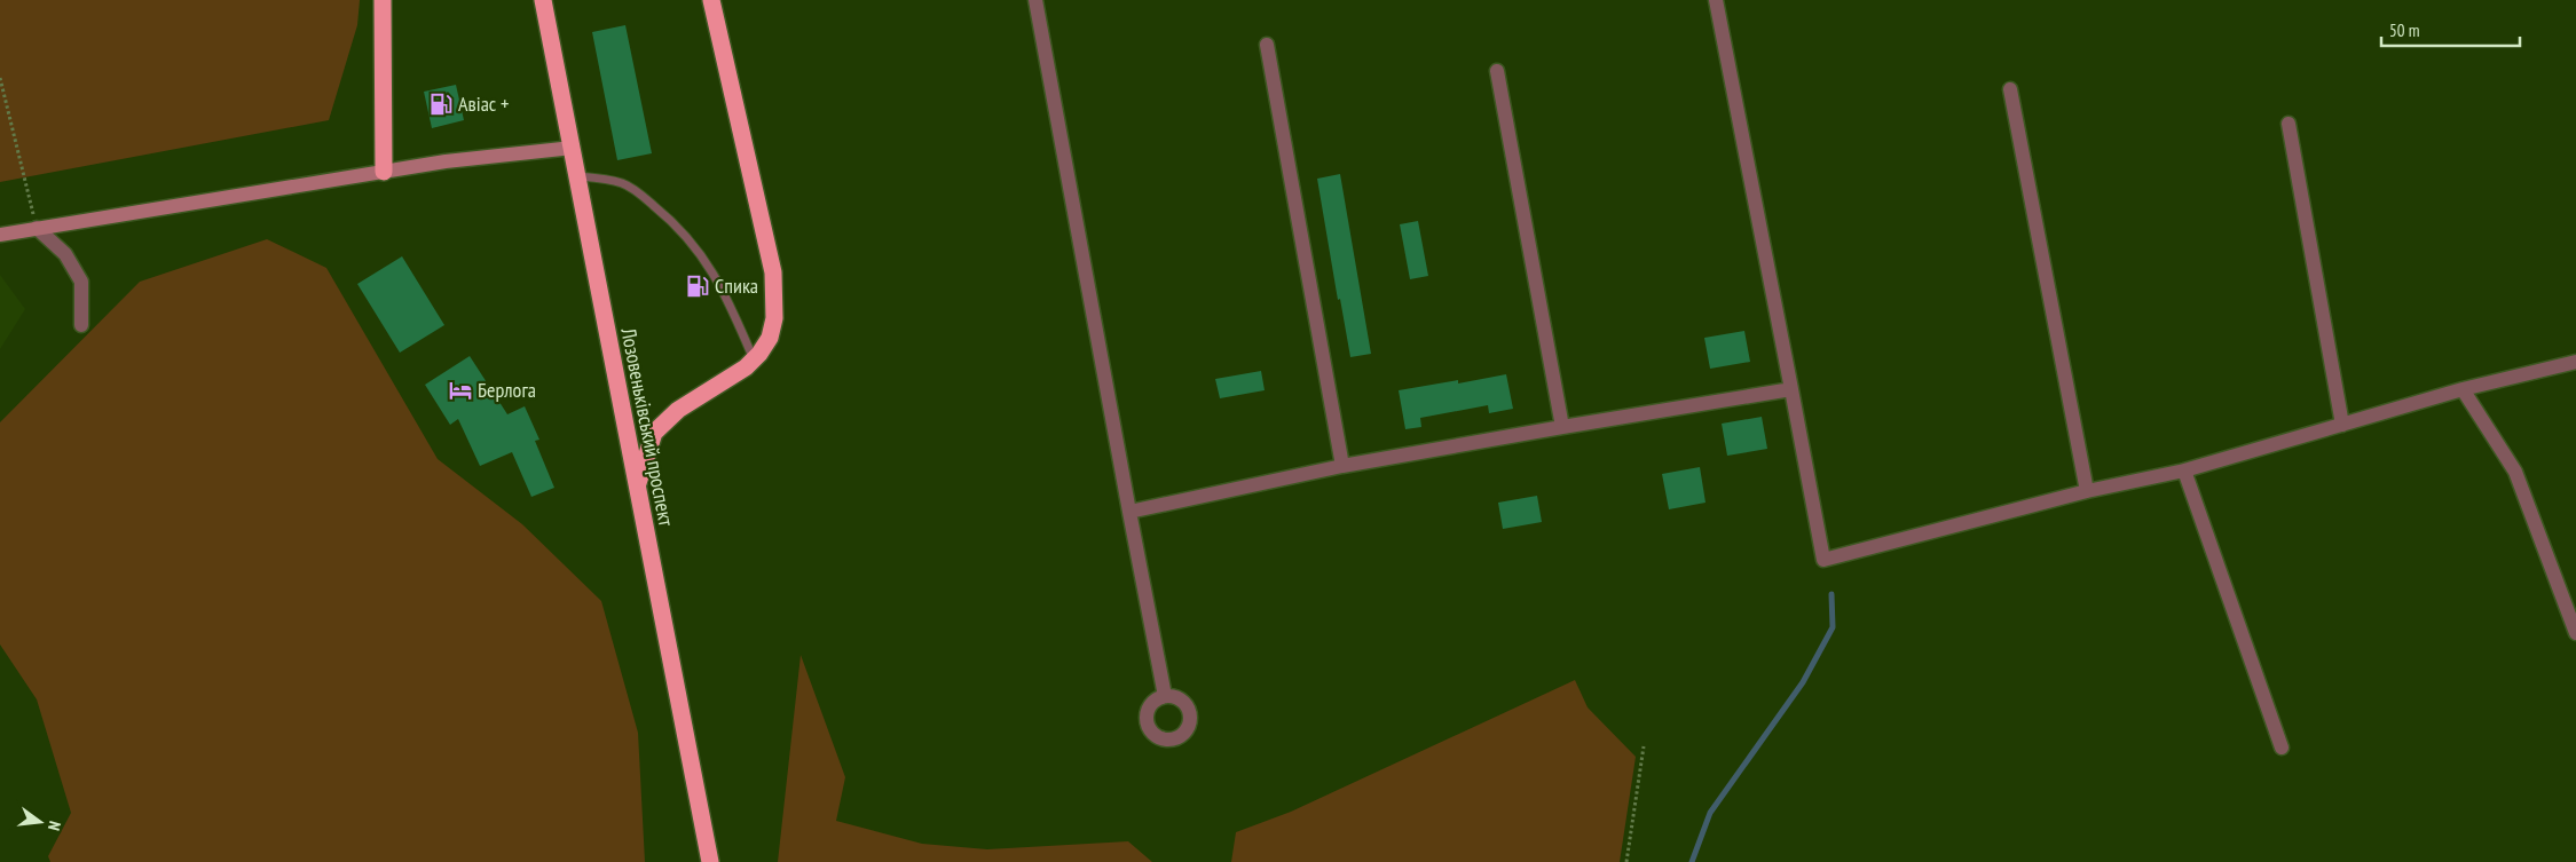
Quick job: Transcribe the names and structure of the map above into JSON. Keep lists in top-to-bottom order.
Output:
{
  "streets": {
    "highway": ["Лозовеньківський проспект"]
  },
  "places": {
    "fuel station": ["Авiас +", "Спика"],
    "hotel": ["Берлога"]
  },
  "scale_bar": "50 m",
  "north": "right"
}
